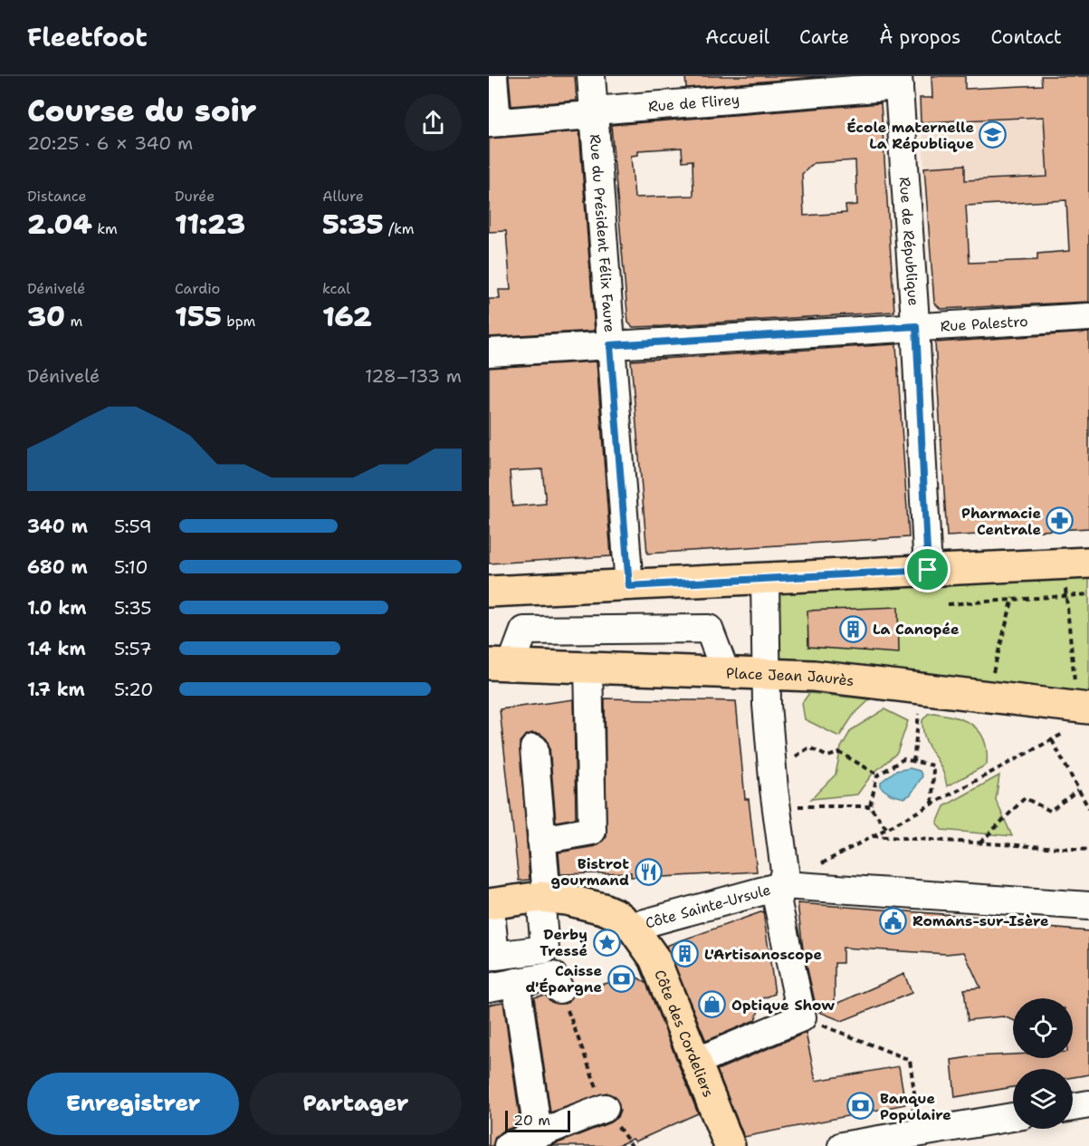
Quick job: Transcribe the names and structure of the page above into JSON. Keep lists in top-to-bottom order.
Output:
{
  "streets": {
    "main road": ["Place Jean Jaurès", "Côte des Cordeliers"],
    "street": [
      "Rue de Flirey",
      "Rue du Président Félix Faure",
      "Rue de République",
      "Rue Palestro",
      "Côte Sainte-Ursule"
    ]
  },
  "crossings": [
    ["Rue de Flirey", "Rue du Président Félix Faure"],
    ["Rue de Flirey", "Rue de République"],
    ["Rue du Président Félix Faure", "Rue Palestro"],
    ["Rue de République", "Rue Palestro"],
    ["Côte Sainte-Ursule", "Côte des Cordeliers"]
  ],
  "places": {
    "school or university": ["École maternelle La République"],
    "pharmacy": ["Pharmacie Centrale"],
    "building": ["La Canopée", "L'Artisanoscope"],
    "restaurant": ["Bistrot gourmand"],
    "public building": ["Romans-sur-Isère"],
    "place": ["Derby Tressé"],
    "bank": ["Caisse d'Épargne", "Banque Populaire"],
    "shop": ["Optique Show"]
  },
  "scale_bar": "20 m",
  "page": {
    "header": "Fleetfoot",
    "nav": [
      "Accueil",
      "Carte",
      "À propos",
      "Contact"
    ],
    "heading": ["Course du soir", "20:25 · 6 × 340 m"],
    "stats": [
      ["Distance", "2.04 km"],
      ["Durée", "11:23"],
      ["Allure", "5:35 /km"],
      ["Dénivelé", "30 m"],
      ["Cardio", "155 bpm"],
      ["kcal", "162"]
    ],
    "chart": ["Dénivelé", "128–133 m"],
    "list": [
      {
        "name": "340 m",
        "note": "5:59"
      },
      {
        "name": "680 m",
        "note": "5:10"
      },
      {
        "name": "1.0 km",
        "note": "5:35"
      },
      {
        "name": "1.4 km",
        "note": "5:57"
      },
      {
        "name": "1.7 km",
        "note": "5:20"
      }
    ],
    "buttons": ["Enregistrer", "Partager"],
    "scale": "20 m"
  }
}
